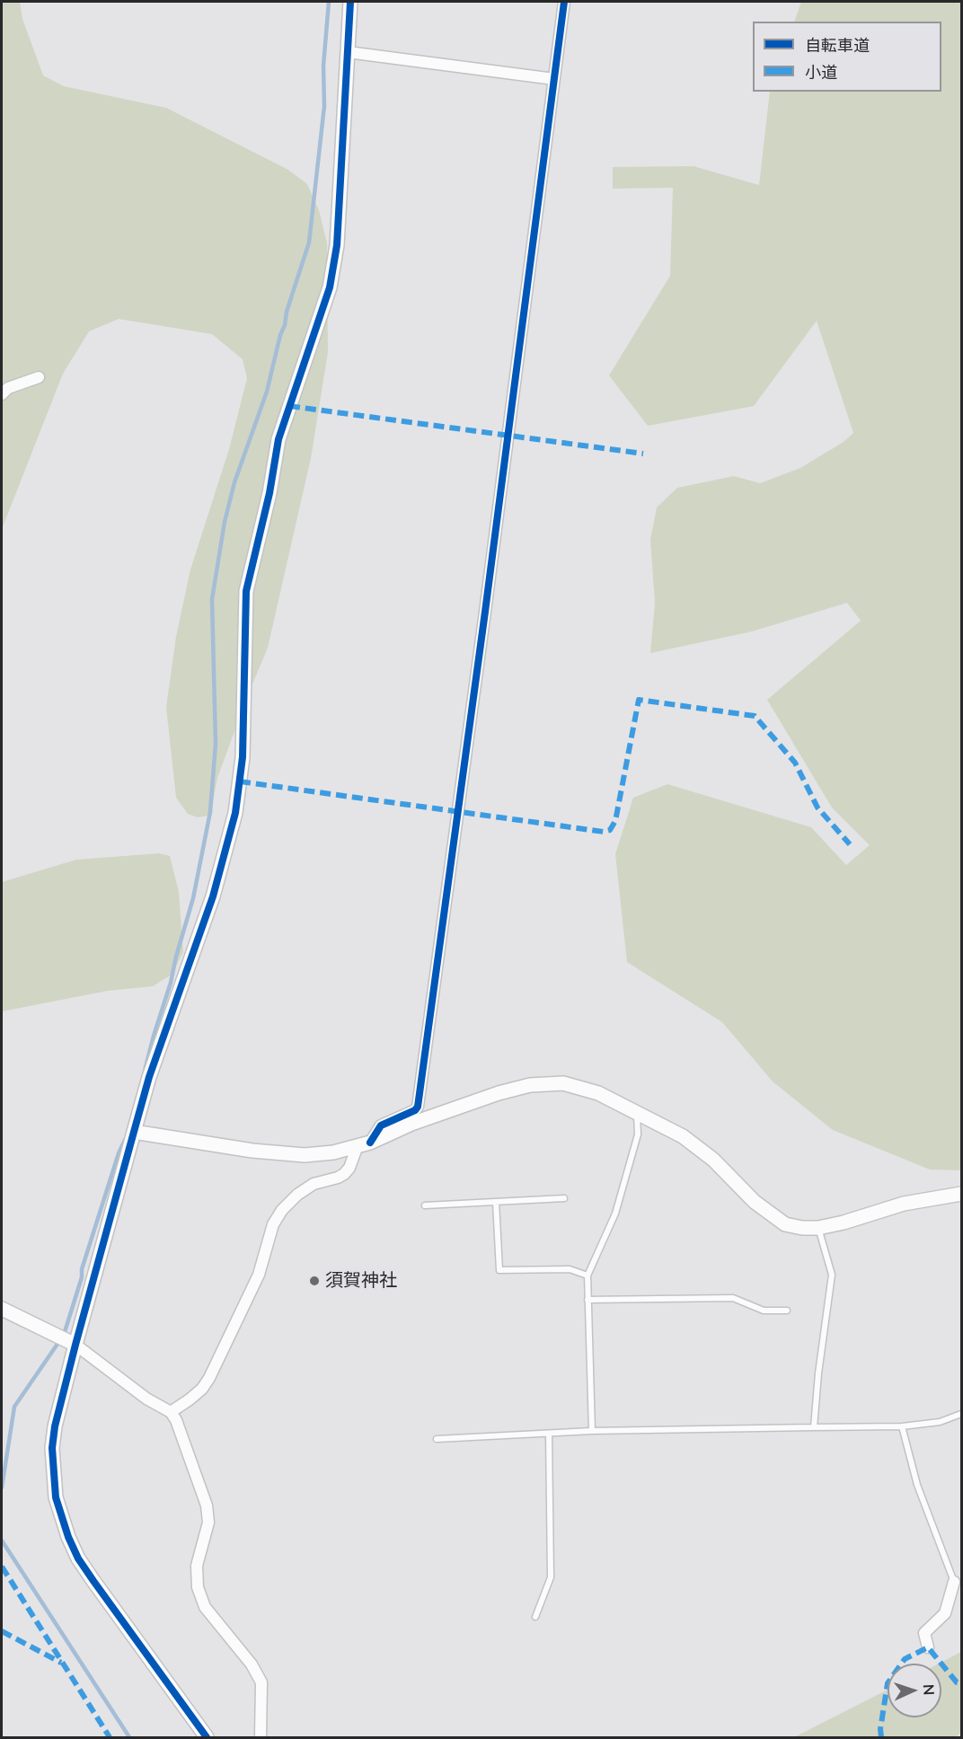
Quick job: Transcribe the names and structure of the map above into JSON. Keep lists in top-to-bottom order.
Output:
{
  "places": ["須賀神社"],
  "legend": ["自転車道", "小道"],
  "north": "right"
}
